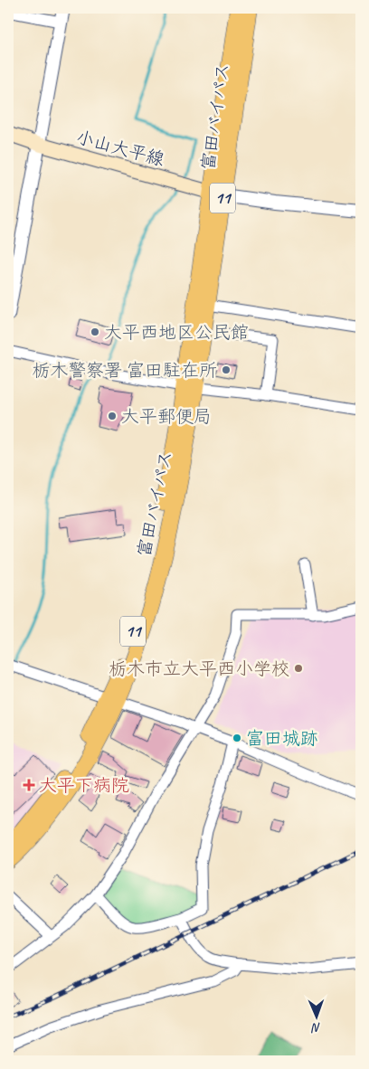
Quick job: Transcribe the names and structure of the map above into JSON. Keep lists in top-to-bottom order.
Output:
{
  "streets": {
    "main road": ["富田バイパス", "小山大平線", "11"]
  },
  "crossings": [
    ["富田バイパス", "小山大平線"]
  ],
  "places": {
    "other": [
      "大平西地区公民館",
      "栃木警察署 富田駐在所",
      "大平郵便局",
      "栃木市立大平西小学校",
      "富田城跡"
    ],
    "health": ["大平下病院"]
  },
  "north": "bottom"
}
